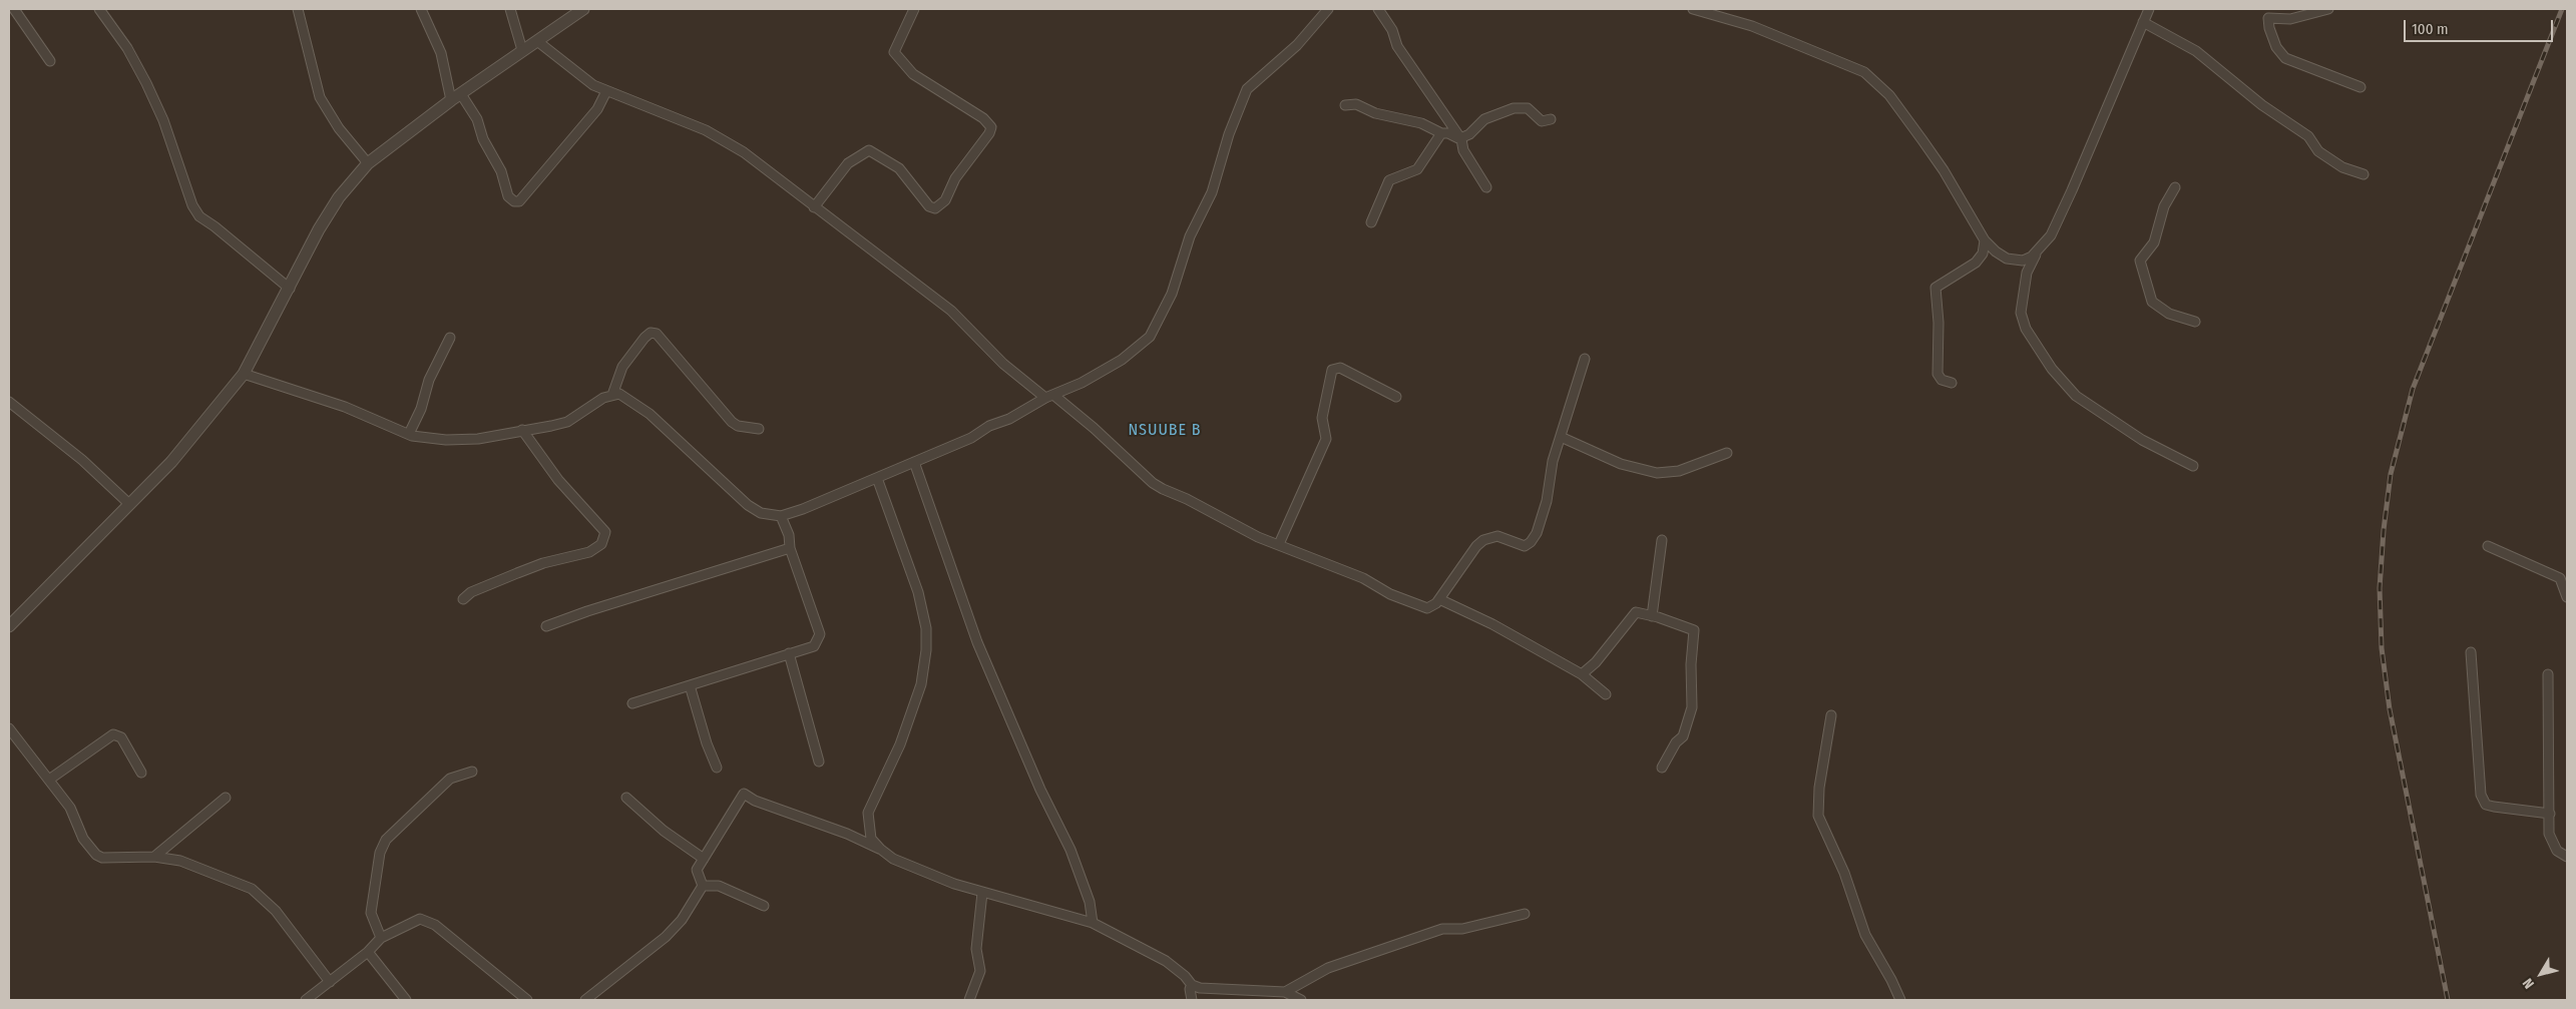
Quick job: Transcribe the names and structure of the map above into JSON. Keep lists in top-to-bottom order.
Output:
{
  "districts": ["NSUUBE B"],
  "scale_bar": "100 m",
  "north": "bottom left"
}
